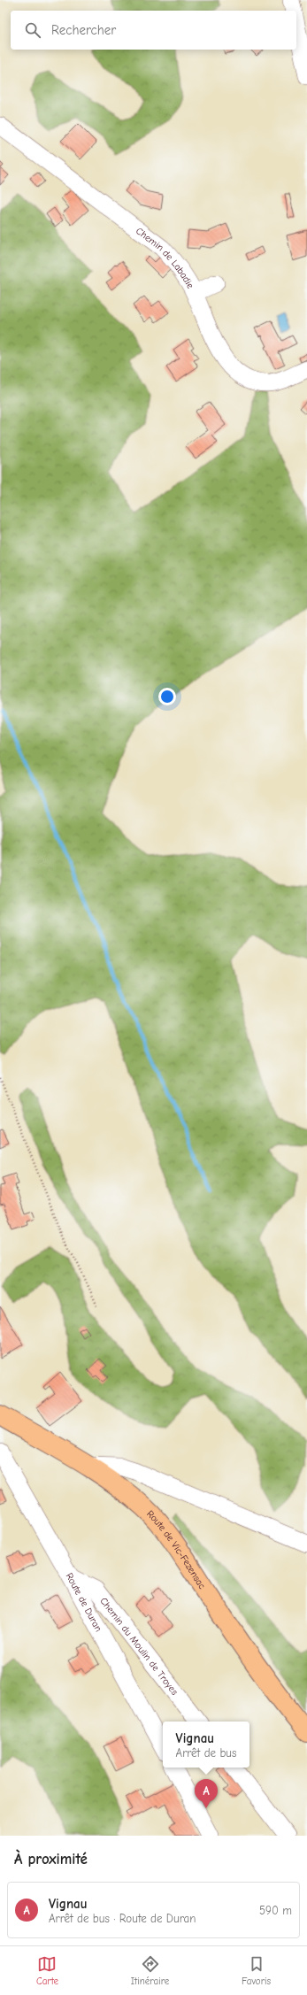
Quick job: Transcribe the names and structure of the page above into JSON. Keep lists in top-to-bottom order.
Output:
{
  "streets": {
    "main road": ["Route de Vic-Fezensac"],
    "street": ["Chemin de Labadie", "Route de Duran", "Chemin du Moulin de Troyes"]
  },
  "crossings": [
    ["Route de Duran", "Chemin du Moulin de Troyes"]
  ],
  "page": {
    "search": "Rechercher",
    "popup": ["Vignau", "Arrêt de bus"],
    "pins": "A",
    "heading": "À proximité",
    "list": [
      {
        "mark": "A",
        "name": "Vignau",
        "note": "Arrêt de bus · Route de Duran",
        "value": "590 m"
      }
    ],
    "nav": ["Carte", "Itinéraire", "Favoris"]
  }
}
